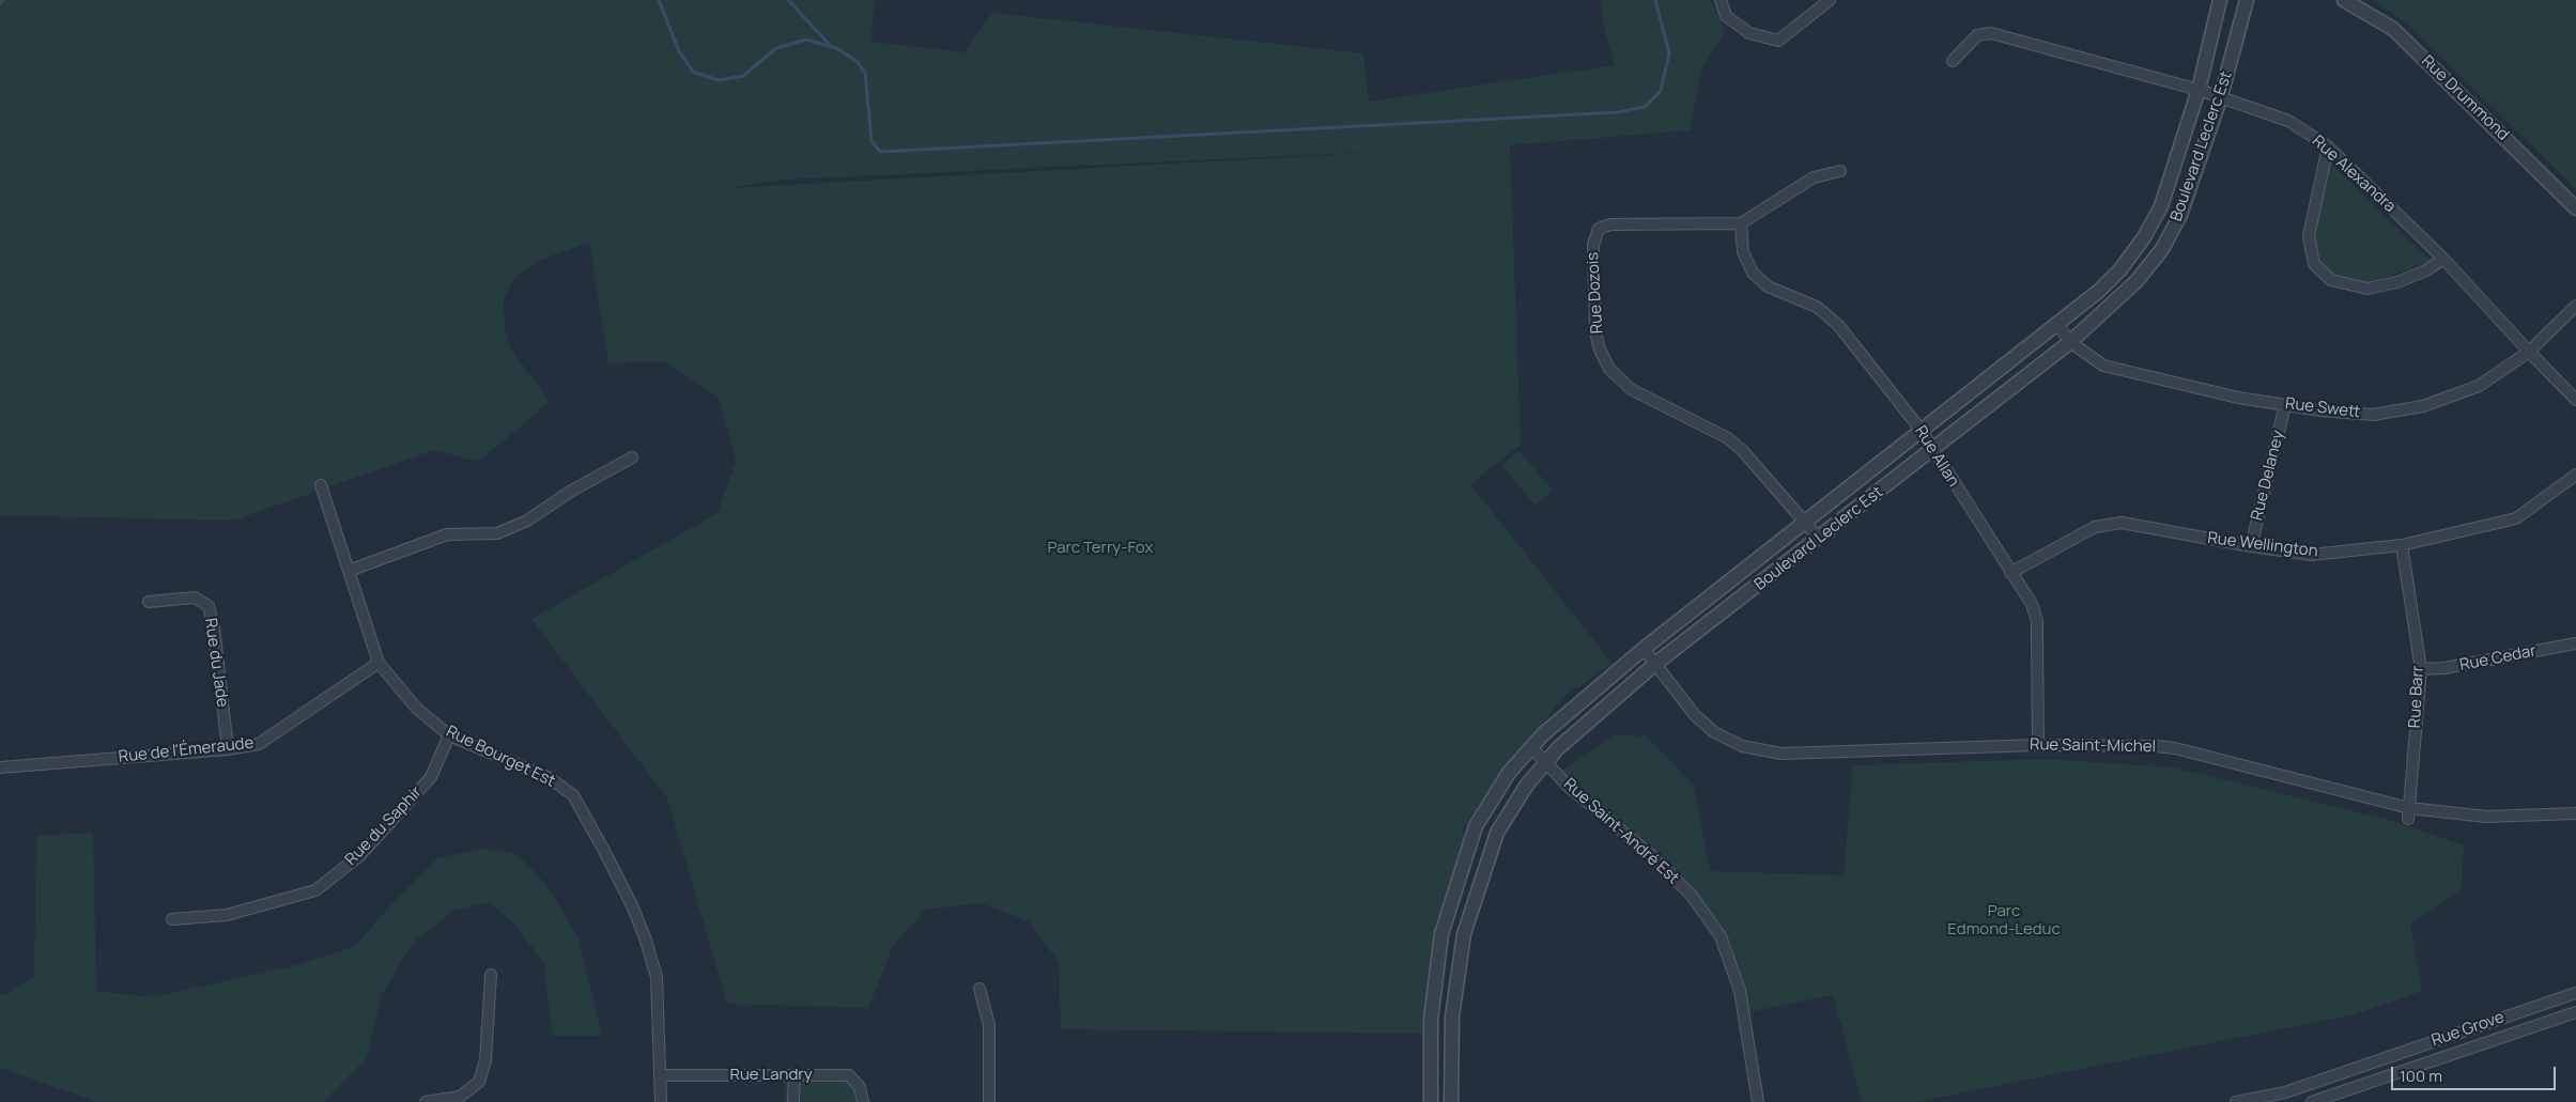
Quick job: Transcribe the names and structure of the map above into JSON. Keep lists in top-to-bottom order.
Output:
{
  "streets": {
    "street": [
      "Rue Drummond",
      "Boulevard Leclerc Est",
      "Rue Alexandra",
      "Rue Dozois",
      "Rue Swett",
      "Rue Allan",
      "Rue Delaney",
      "Rue Wellington",
      "Rue Cedar",
      "Rue du Jade",
      "Rue Barr",
      "Rue Saint-Michel",
      "Rue de l'Émeraude",
      "Rue Bourget Est",
      "Rue du Saphir",
      "Rue Saint-André Est",
      "Rue Grove",
      "Rue Landry"
    ]
  },
  "crossings": [
    ["Boulevard Leclerc Est", "Rue Alexandra"],
    ["Boulevard Leclerc Est", "Rue Dozois"],
    ["Boulevard Leclerc Est", "Rue Swett"],
    ["Boulevard Leclerc Est", "Rue Allan"],
    ["Boulevard Leclerc Est", "Rue Saint-Michel"],
    ["Boulevard Leclerc Est", "Rue Saint-André Est"],
    ["Rue Alexandra", "Rue Swett"],
    ["Rue Dozois", "Rue Allan"],
    ["Rue Swett", "Rue Delaney"],
    ["Rue Allan", "Rue Wellington"],
    ["Rue Allan", "Rue Saint-Michel"],
    ["Rue Delaney", "Rue Wellington"],
    ["Rue Wellington", "Rue Barr"],
    ["Rue Cedar", "Rue Barr"],
    ["Rue du Jade", "Rue de l'Émeraude"],
    ["Rue Barr", "Rue Saint-Michel"],
    ["Rue de l'Émeraude", "Rue Bourget Est"],
    ["Rue Bourget Est", "Rue du Saphir"],
    ["Rue Bourget Est", "Rue Landry"]
  ],
  "parks": ["Parc Terry-Fox", "Parc Edmond-Leduc"],
  "scale_bar": "100 m"
}
